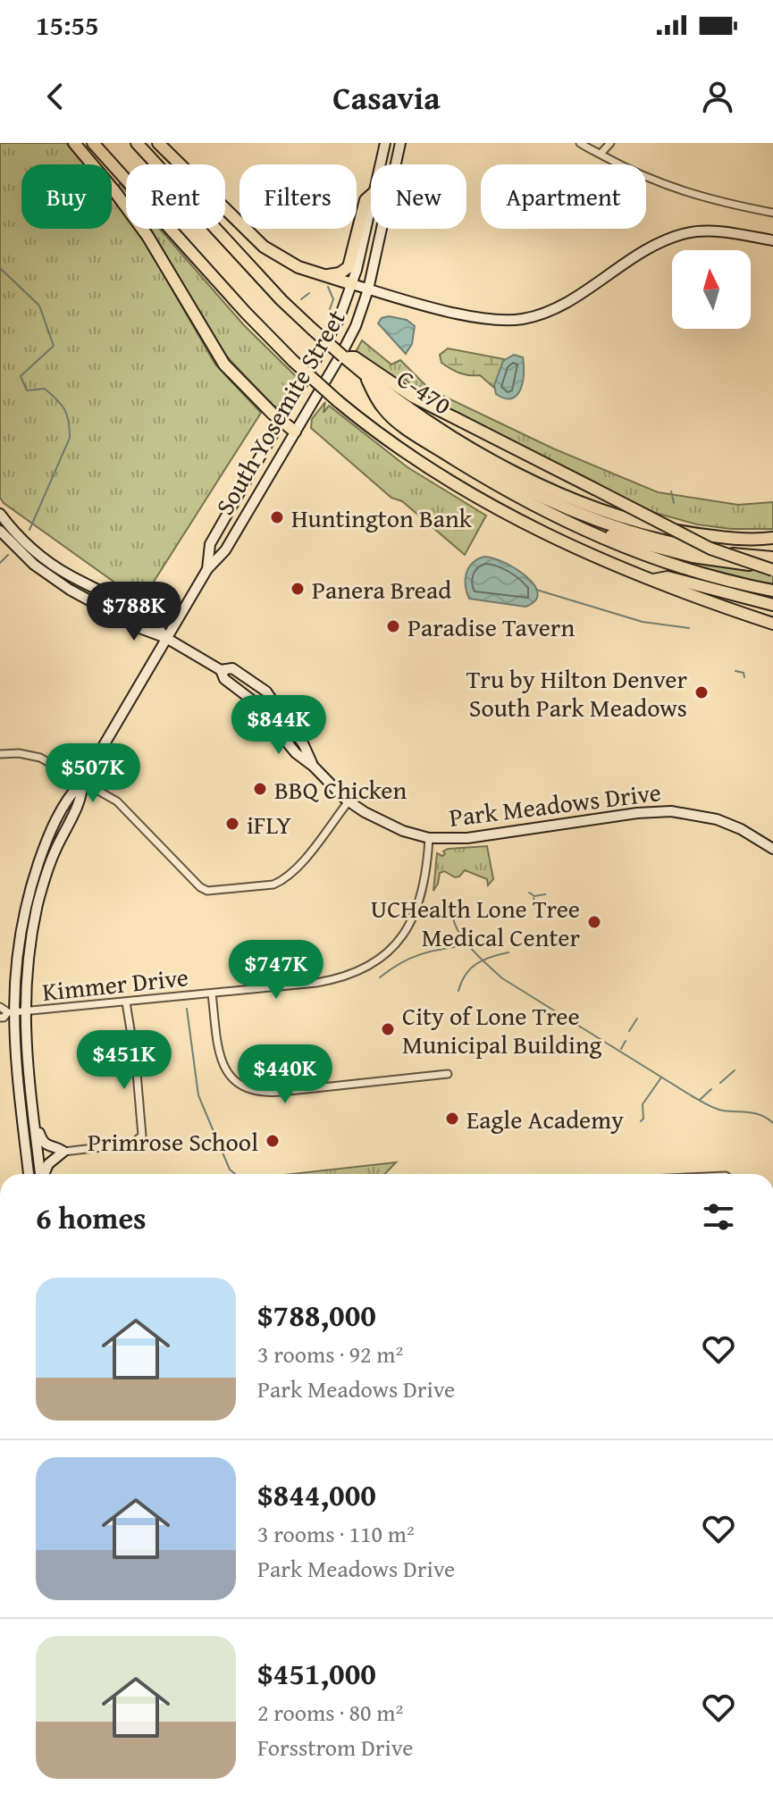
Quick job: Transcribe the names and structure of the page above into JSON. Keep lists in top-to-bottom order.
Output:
{
  "streets": {
    "highway": ["C-470"],
    "main road": ["South Yosemite Street", "Park Meadows Drive"],
    "street": ["Kimmer Drive"]
  },
  "crossings": [
    ["South Yosemite Street", "Park Meadows Drive"],
    ["South Yosemite Street", "Kimmer Drive"],
    ["Park Meadows Drive", "Kimmer Drive"]
  ],
  "places": [
    "Huntington Bank",
    "Panera Bread",
    "Paradise Tavern",
    "Tru by Hilton Denver South Park Meadows",
    "BBQ Chicken",
    "iFLY",
    "UCHealth Lone Tree Medical Center",
    "City of Lone Tree Municipal Building",
    "Eagle Academy",
    "Primrose School"
  ],
  "north": "top",
  "page": {
    "status": "15:55",
    "header": "Casavia",
    "chip": [
      "Buy",
      "Rent",
      "Filters",
      "New",
      "Apartment"
    ],
    "price": [
      "$788K",
      "$844K",
      "$507K",
      "$747K",
      "$451K",
      "$440K"
    ],
    "heading": "6 homes",
    "list": [
      {
        "name": "$788,000",
        "note": "3 rooms · 92 m² · Park Meadows Drive"
      },
      {
        "name": "$844,000",
        "note": "3 rooms · 110 m² · Park Meadows Drive"
      },
      {
        "name": "$451,000",
        "note": "2 rooms · 80 m² · Forsstrom Drive"
      }
    ]
  }
}
